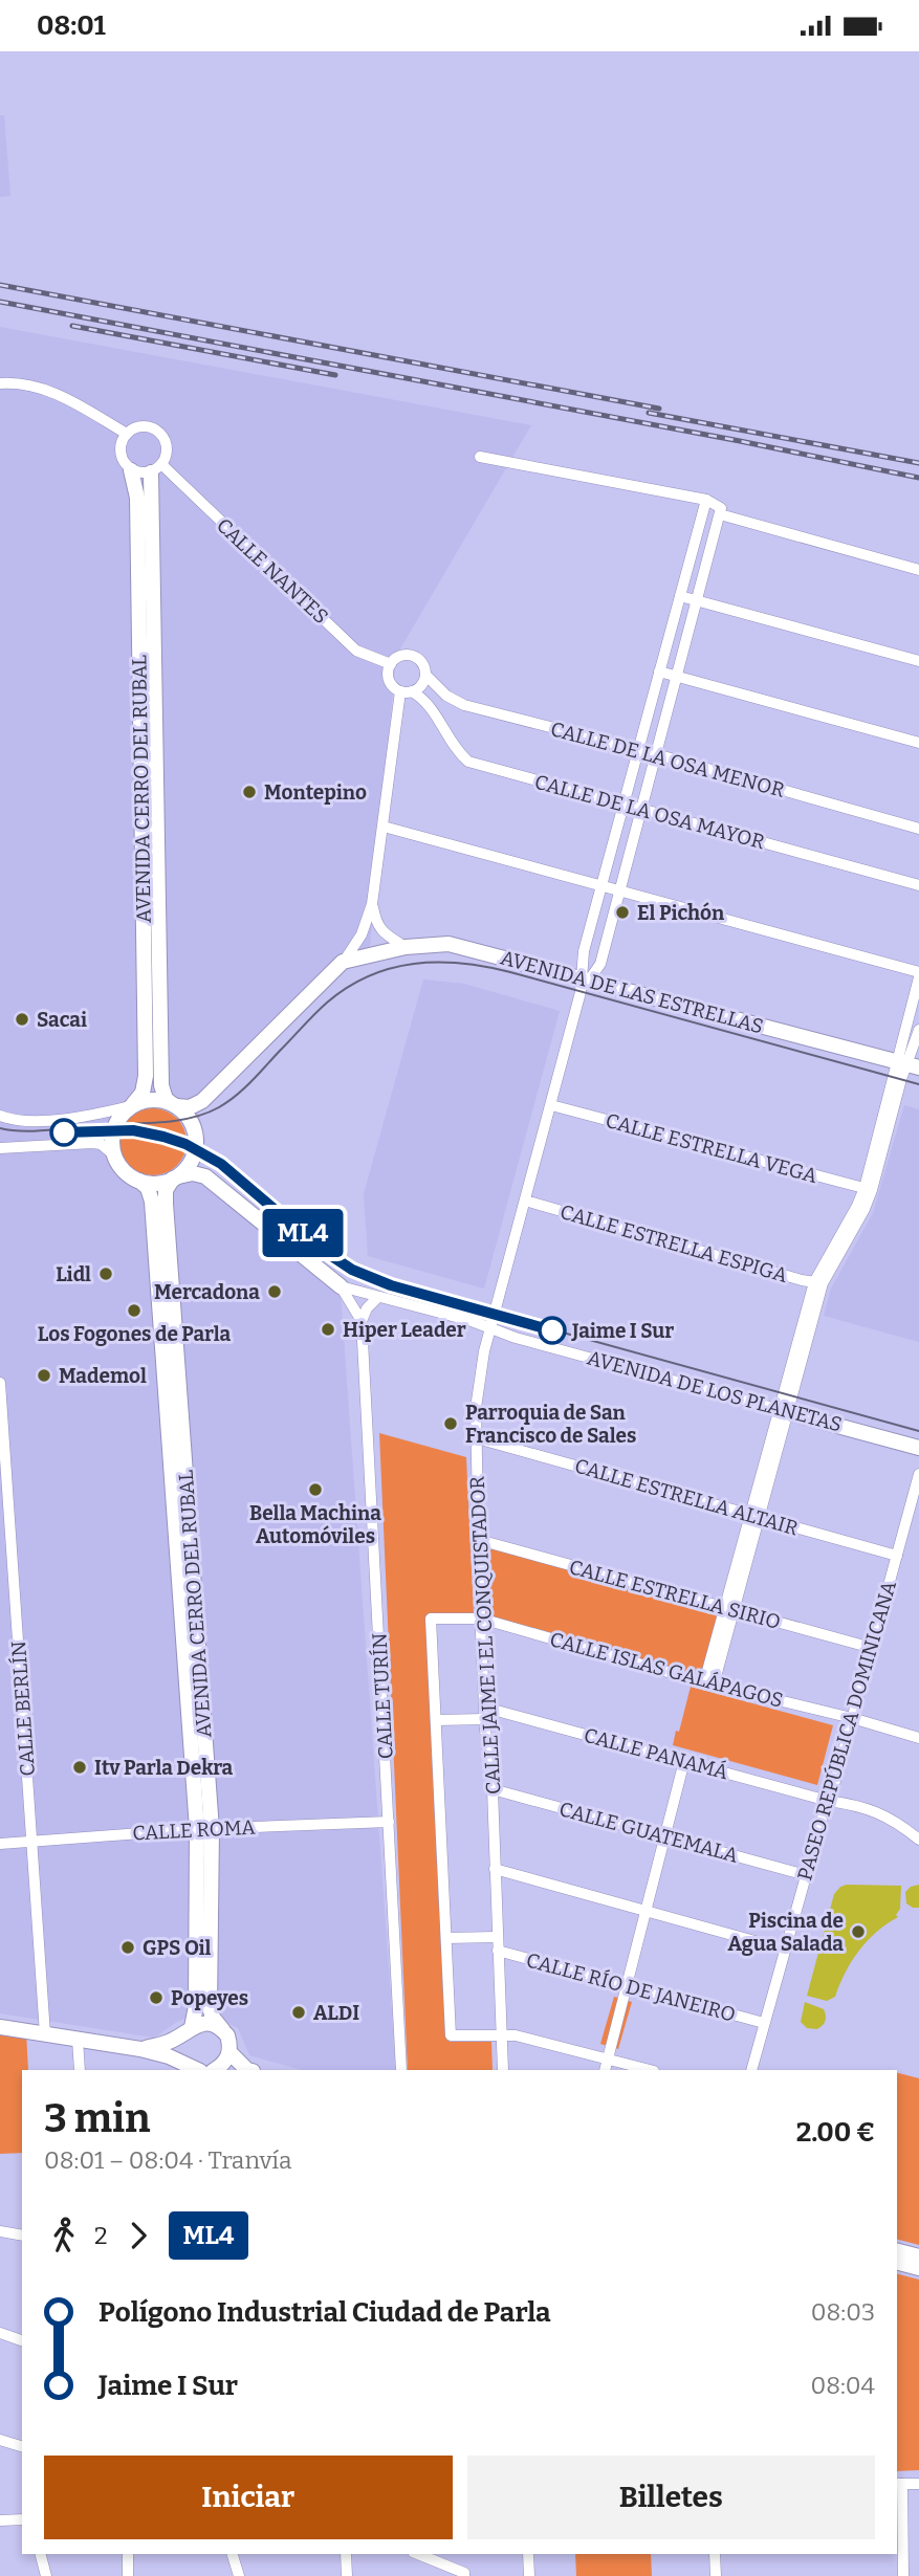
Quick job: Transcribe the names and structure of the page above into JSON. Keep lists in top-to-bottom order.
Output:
{
  "streets": {
    "street": [
      "CALLE NANTES",
      "CALLE DE LA OSA MENOR",
      "AVENIDA CERRO DEL RUBAL",
      "CALLE DE LA OSA MAYOR",
      "AVENIDA DE LAS ESTRELLAS",
      "CALLE ESTRELLA VEGA",
      "CALLE ESTRELLA ESPIGA",
      "AVENIDA DE LOS PLANETAS",
      "CALLE ESTRELLA ALTAIR",
      "CALLE ESTRELLA SIRIO",
      "CALLE JAIME I EL CONQUISTADOR",
      "CALLE ISLAS GALÁPAGOS",
      "CALLE TURÍN",
      "CALLE BERLÍN",
      "PASEO REPÚBLICA DOMINICANA",
      "CALLE PANAMÁ",
      "CALLE ROMA",
      "CALLE GUATEMALA",
      "CALLE RÍO DE JANEIRO"
    ]
  },
  "crossings": [
    ["CALLE NANTES", "CALLE DE LA OSA MENOR"],
    ["CALLE NANTES", "AVENIDA CERRO DEL RUBAL"],
    ["CALLE NANTES", "CALLE DE LA OSA MAYOR"],
    ["CALLE DE LA OSA MENOR", "CALLE DE LA OSA MAYOR"],
    ["CALLE DE LA OSA MENOR", "CALLE JAIME I EL CONQUISTADOR"],
    ["AVENIDA CERRO DEL RUBAL", "CALLE TURÍN"],
    ["AVENIDA CERRO DEL RUBAL", "CALLE ROMA"],
    ["CALLE DE LA OSA MAYOR", "CALLE JAIME I EL CONQUISTADOR"],
    ["AVENIDA DE LAS ESTRELLAS", "CALLE JAIME I EL CONQUISTADOR"],
    ["CALLE ESTRELLA VEGA", "CALLE JAIME I EL CONQUISTADOR"],
    ["CALLE ESTRELLA ESPIGA", "CALLE JAIME I EL CONQUISTADOR"],
    ["AVENIDA DE LOS PLANETAS", "CALLE JAIME I EL CONQUISTADOR"],
    ["AVENIDA DE LOS PLANETAS", "CALLE TURÍN"],
    ["CALLE ESTRELLA ALTAIR", "CALLE JAIME I EL CONQUISTADOR"],
    ["CALLE ESTRELLA ALTAIR", "PASEO REPÚBLICA DOMINICANA"],
    ["CALLE ESTRELLA SIRIO", "CALLE JAIME I EL CONQUISTADOR"],
    ["CALLE ESTRELLA SIRIO", "PASEO REPÚBLICA DOMINICANA"],
    ["CALLE JAIME I EL CONQUISTADOR", "CALLE ISLAS GALÁPAGOS"],
    ["CALLE JAIME I EL CONQUISTADOR", "CALLE PANAMÁ"],
    ["CALLE JAIME I EL CONQUISTADOR", "CALLE GUATEMALA"],
    ["CALLE JAIME I EL CONQUISTADOR", "CALLE RÍO DE JANEIRO"],
    ["CALLE ISLAS GALÁPAGOS", "PASEO REPÚBLICA DOMINICANA"],
    ["CALLE ISLAS GALÁPAGOS", "CALLE PANAMÁ"],
    ["CALLE TURÍN", "CALLE ROMA"],
    ["CALLE BERLÍN", "CALLE ROMA"],
    ["PASEO REPÚBLICA DOMINICANA", "CALLE PANAMÁ"],
    ["PASEO REPÚBLICA DOMINICANA", "CALLE GUATEMALA"],
    ["PASEO REPÚBLICA DOMINICANA", "CALLE RÍO DE JANEIRO"]
  ],
  "places": [
    "Montepino",
    "El Pichón",
    "Sacai",
    "Lidl",
    "Mercadona",
    "Los Fogones de Parla",
    "Hiper Leader",
    "Jaime I Sur",
    "Mademol",
    "Parroquia de San Francisco de Sales",
    "Bella Machina Automóviles",
    "Itv Parla Dekra",
    "Piscina de Agua Salada",
    "GPS Oil",
    "Popeyes",
    "ALDI"
  ],
  "lines": ["tram line ML4"],
  "page": {
    "status": "08:01",
    "on_map": "ML4",
    "heading": ["3 min", "08:01 – 08:04 · Tranvía", "2.00 €"],
    "legs": ["2", "ML4"],
    "list": [
      {
        "name": "Polígono Industrial Ciudad de Parla",
        "value": "08:03"
      },
      {
        "name": "Jaime I Sur",
        "value": "08:04"
      }
    ],
    "buttons": ["Iniciar", "Billetes"]
  }
}
